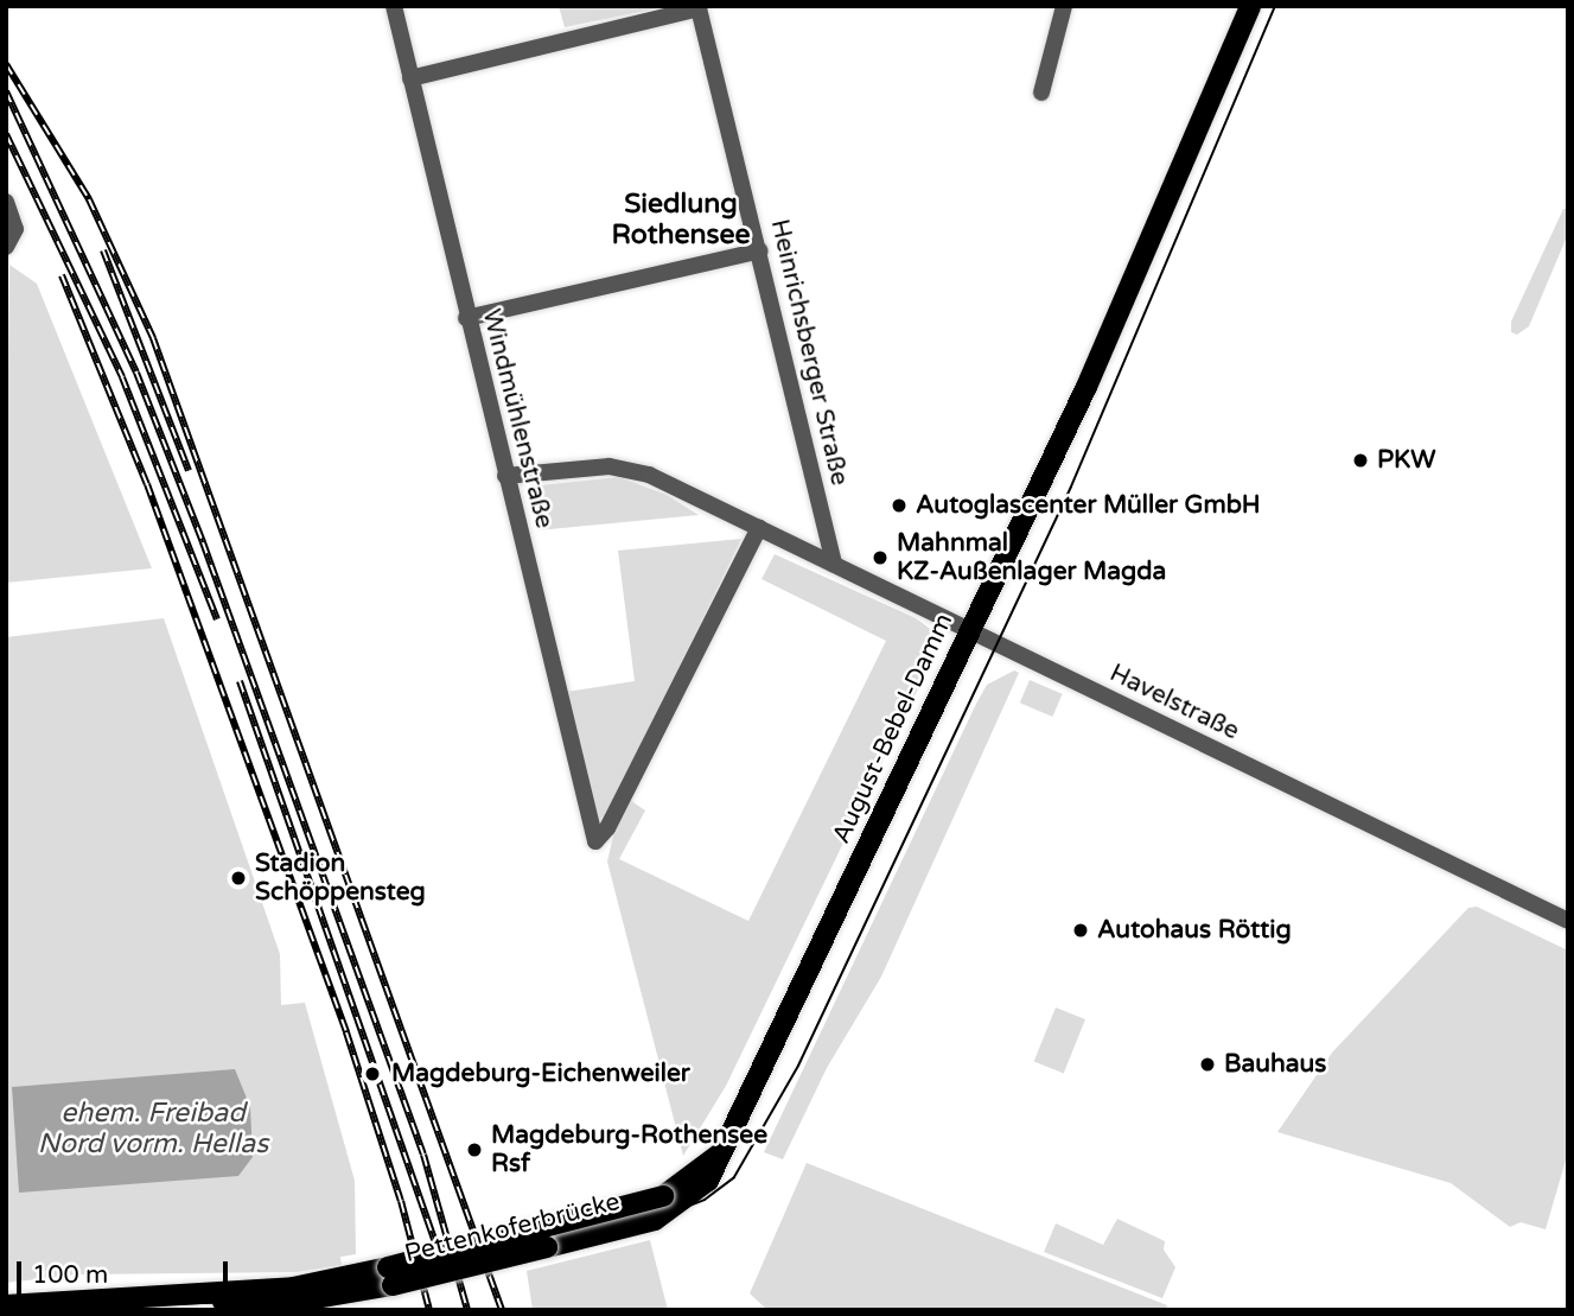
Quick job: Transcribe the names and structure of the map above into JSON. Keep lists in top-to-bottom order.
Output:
{
  "streets": {
    "main road": ["August-Bebel-Damm", "Pettenkoferbrücke"],
    "street": ["Heinrichsberger Straße", "Windmühlenstraße", "Havelstraße"]
  },
  "crossings": [
    ["Heinrichsberger Straße", "Havelstraße"],
    ["Windmühlenstraße", "Havelstraße"],
    ["Havelstraße", "August-Bebel-Damm"],
    ["August-Bebel-Damm", "Pettenkoferbrücke"]
  ],
  "districts": ["Siedlung Rothensee"],
  "water": ["ehem. Freibad Nord vorm. Hellas"],
  "places": [
    "PKW",
    "Autoglascenter Müller GmbH",
    "Mahnmal KZ-Außenlager Magda",
    "Stadion Schöppensteg",
    "Autohaus Röttig",
    "Bauhaus",
    "Magdeburg-Eichenweiler",
    "Magdeburg-Rothensee Rsf"
  ],
  "scale_bar": "100 m"
}
